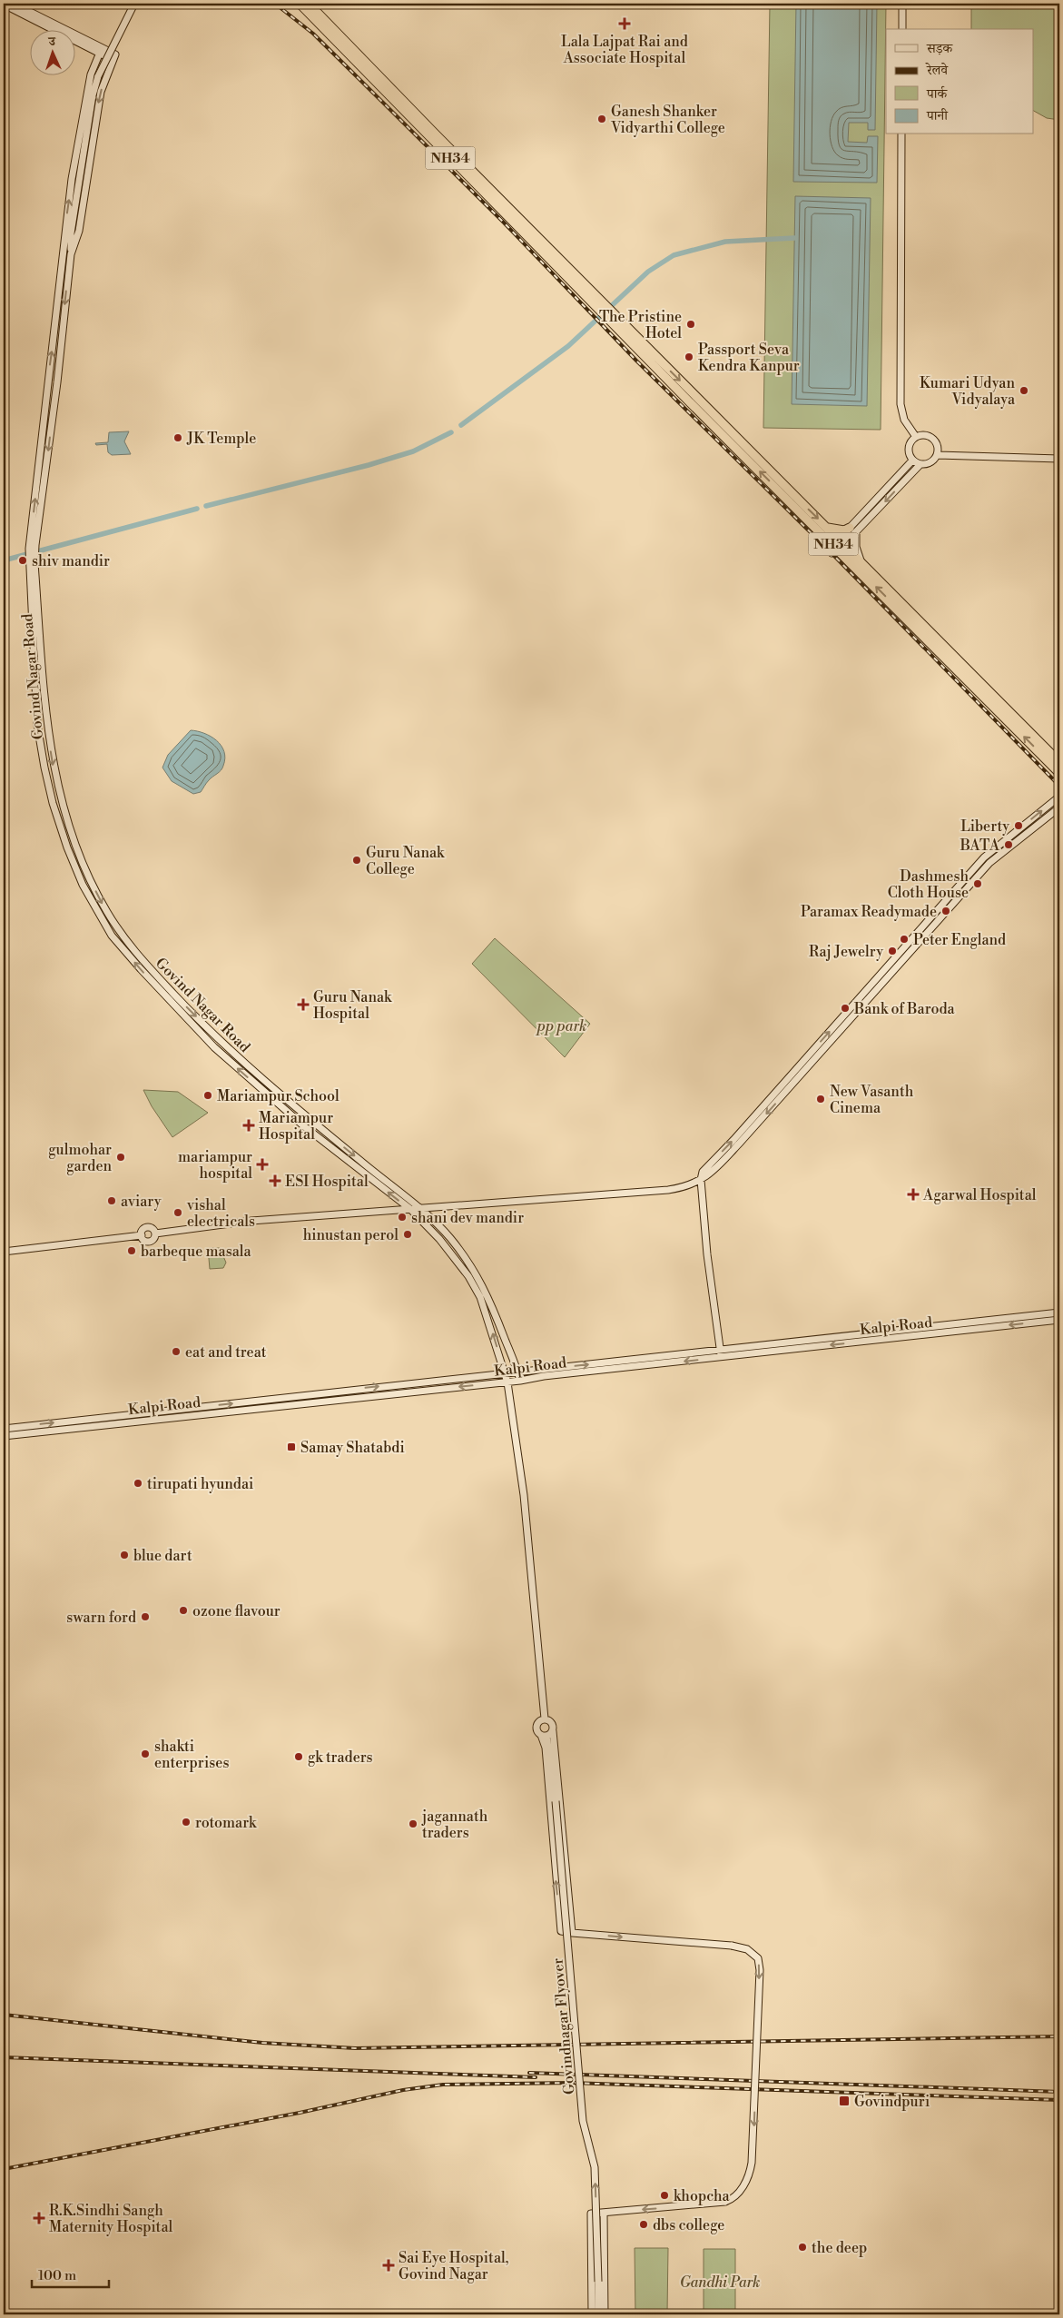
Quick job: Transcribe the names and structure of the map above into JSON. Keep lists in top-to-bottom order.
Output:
{
  "streets": {
    "highway": ["NH34"],
    "main road": ["Govind Nagar Road", "Kalpi Road", "Govindnagar Flyover"]
  },
  "crossings": [
    ["Govind Nagar Road", "Kalpi Road"],
    ["Govind Nagar Road", "Govindnagar Flyover"]
  ],
  "parks": ["pp park", "Gandhi Park"],
  "places": {
    "health": [
      "Lala Lajpat Rai and Associate Hospital",
      "Guru Nanak Hospital",
      "Mariampur Hospital",
      "mariampur hospital",
      "ESI Hospital",
      "Agarwal Hospital",
      "R.K.Sindhi Sangh Maternity Hospital",
      "Sai Eye Hospital, Govind Nagar"
    ],
    "other": [
      "Ganesh Shanker Vidyarthi College",
      "The Pristine Hotel",
      "Passport Seva Kendra Kanpur",
      "Kumari Udyan Vidyalaya",
      "JK Temple",
      "shiv mandir",
      "Liberty",
      "BATA",
      "Guru Nanak College",
      "Dashmesh Cloth House",
      "Paramax Readymade",
      "Peter England",
      "Raj Jewelry",
      "Bank of Baroda",
      "Mariampur School",
      "New Vasanth Cinema",
      "gulmohar garden",
      "aviary",
      "vishal electricals",
      "shani dev mandir",
      "hinustan perol",
      "barbeque masala",
      "eat and treat",
      "tirupati hyundai",
      "blue dart",
      "ozone flavour",
      "swarn ford",
      "shakti enterprises",
      "gk traders",
      "rotomark",
      "jagannath traders",
      "khopcha",
      "dbs college",
      "the deep"
    ],
    "transit": ["Samay Shatabdi", "Govindpuri"]
  },
  "legend": [
    "सड़क",
    "रेलवे",
    "पार्क",
    "पानी"
  ],
  "scale_bar": "100 m",
  "north": "top"
}
